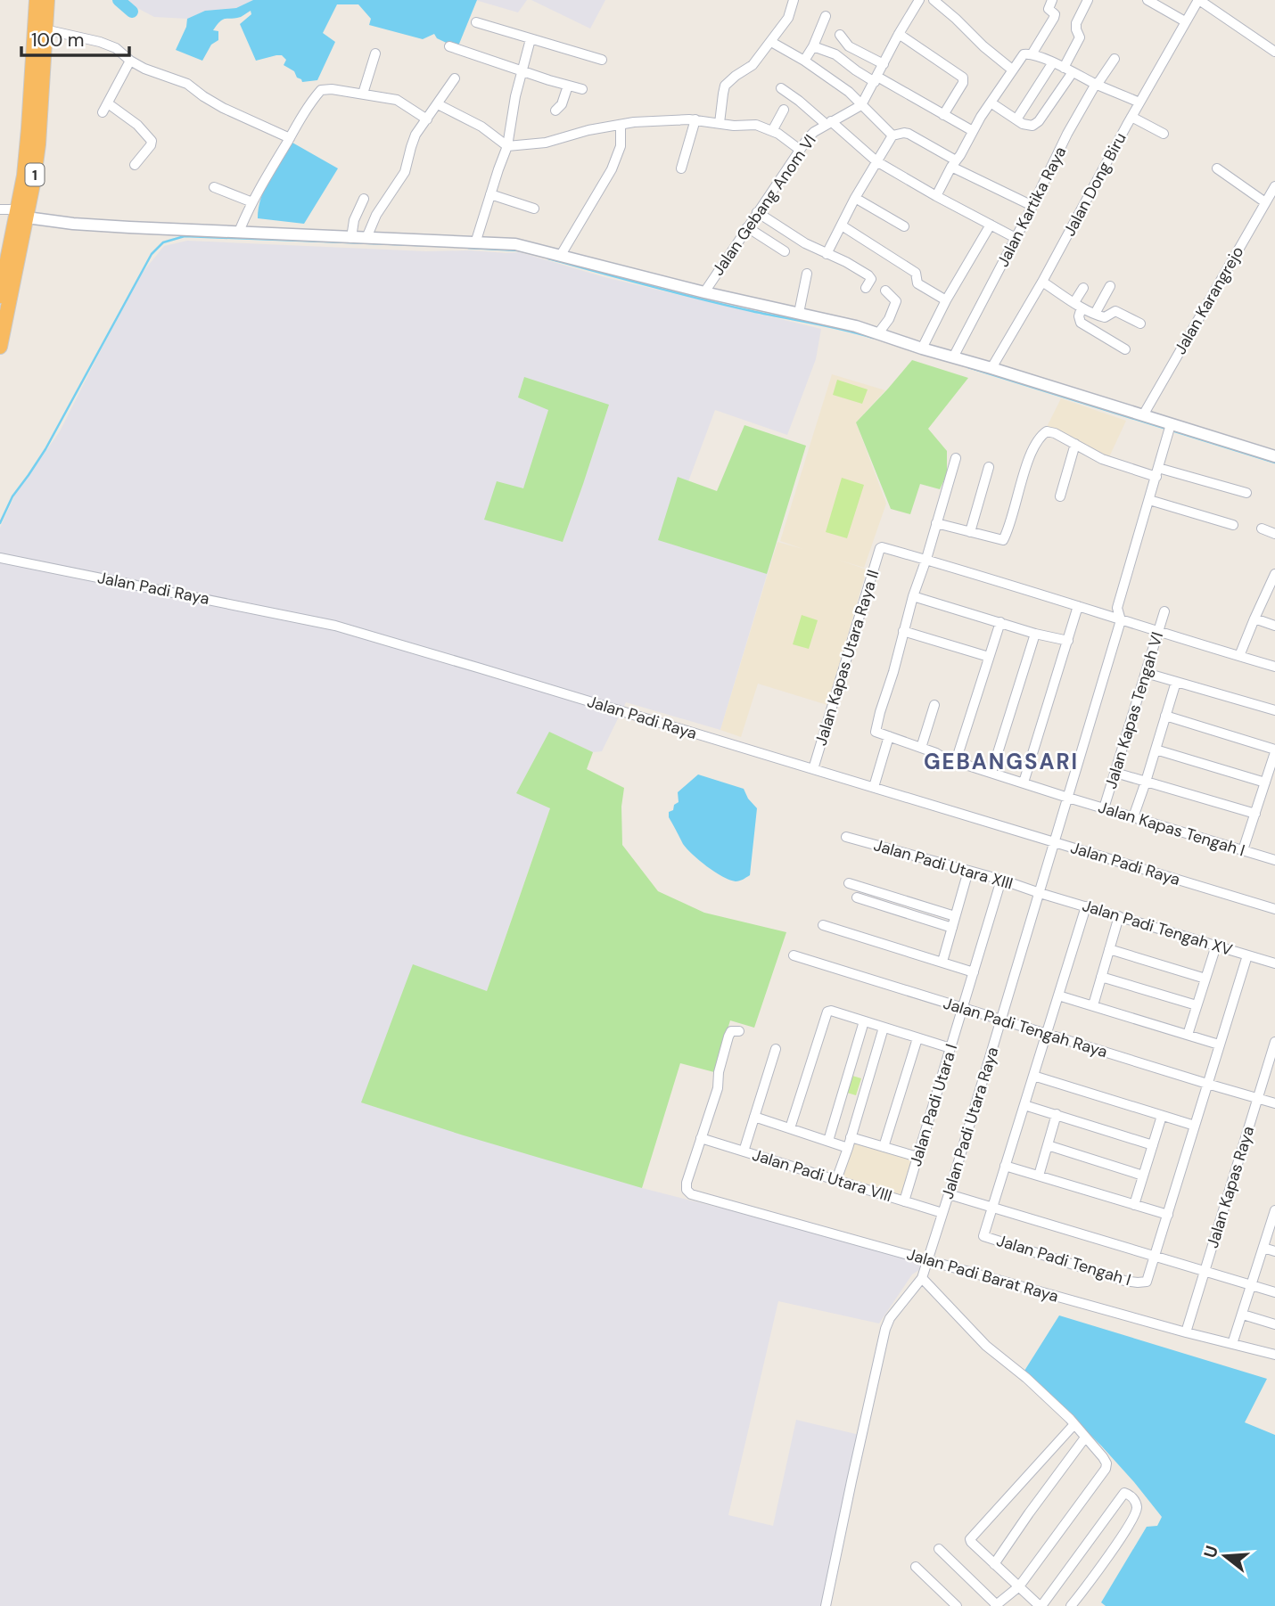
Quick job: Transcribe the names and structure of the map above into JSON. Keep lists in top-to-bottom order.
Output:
{
  "streets": {
    "highway": ["1"],
    "street": [
      "Jalan Dong Biru",
      "Jalan Gebang Anom VI",
      "Jalan Kartika Raya",
      "Jalan Karangrejo",
      "Jalan Padi Raya",
      "Jalan Kapas Utara Raya II",
      "Jalan Kapas Tengah VI",
      "Jalan Kapas Tengah I",
      "Jalan Padi Utara XIII",
      "Jalan Padi Tengah XV",
      "Jalan Padi Tengah Raya",
      "Jalan Padi Utara I",
      "Jalan Padi Utara Raya",
      "Jalan Padi Utara VIII",
      "Jalan Kapas Raya",
      "Jalan Padi Tengah I",
      "Jalan Padi Barat Raya"
    ]
  },
  "crossings": [
    ["Jalan Padi Raya", "Jalan Kapas Utara Raya II"],
    ["Jalan Padi Raya", "Jalan Padi Utara Raya"],
    ["Jalan Kapas Tengah VI", "Jalan Kapas Tengah I"],
    ["Jalan Kapas Tengah I", "Jalan Padi Utara Raya"],
    ["Jalan Padi Utara XIII", "Jalan Padi Tengah XV"],
    ["Jalan Padi Utara XIII", "Jalan Padi Utara I"],
    ["Jalan Padi Utara XIII", "Jalan Padi Utara Raya"],
    ["Jalan Padi Tengah XV", "Jalan Padi Utara Raya"],
    ["Jalan Padi Tengah Raya", "Jalan Padi Utara I"],
    ["Jalan Padi Tengah Raya", "Jalan Padi Utara Raya"],
    ["Jalan Padi Tengah Raya", "Jalan Kapas Raya"],
    ["Jalan Padi Utara I", "Jalan Padi Utara VIII"],
    ["Jalan Padi Utara Raya", "Jalan Padi Utara VIII"],
    ["Jalan Padi Utara Raya", "Jalan Padi Tengah I"],
    ["Jalan Padi Utara Raya", "Jalan Padi Barat Raya"],
    ["Jalan Padi Utara VIII", "Jalan Padi Barat Raya"],
    ["Jalan Kapas Raya", "Jalan Padi Tengah I"],
    ["Jalan Kapas Raya", "Jalan Padi Barat Raya"]
  ],
  "districts": ["GEBANGSARI"],
  "scale_bar": "100 m",
  "north": "left"
}
